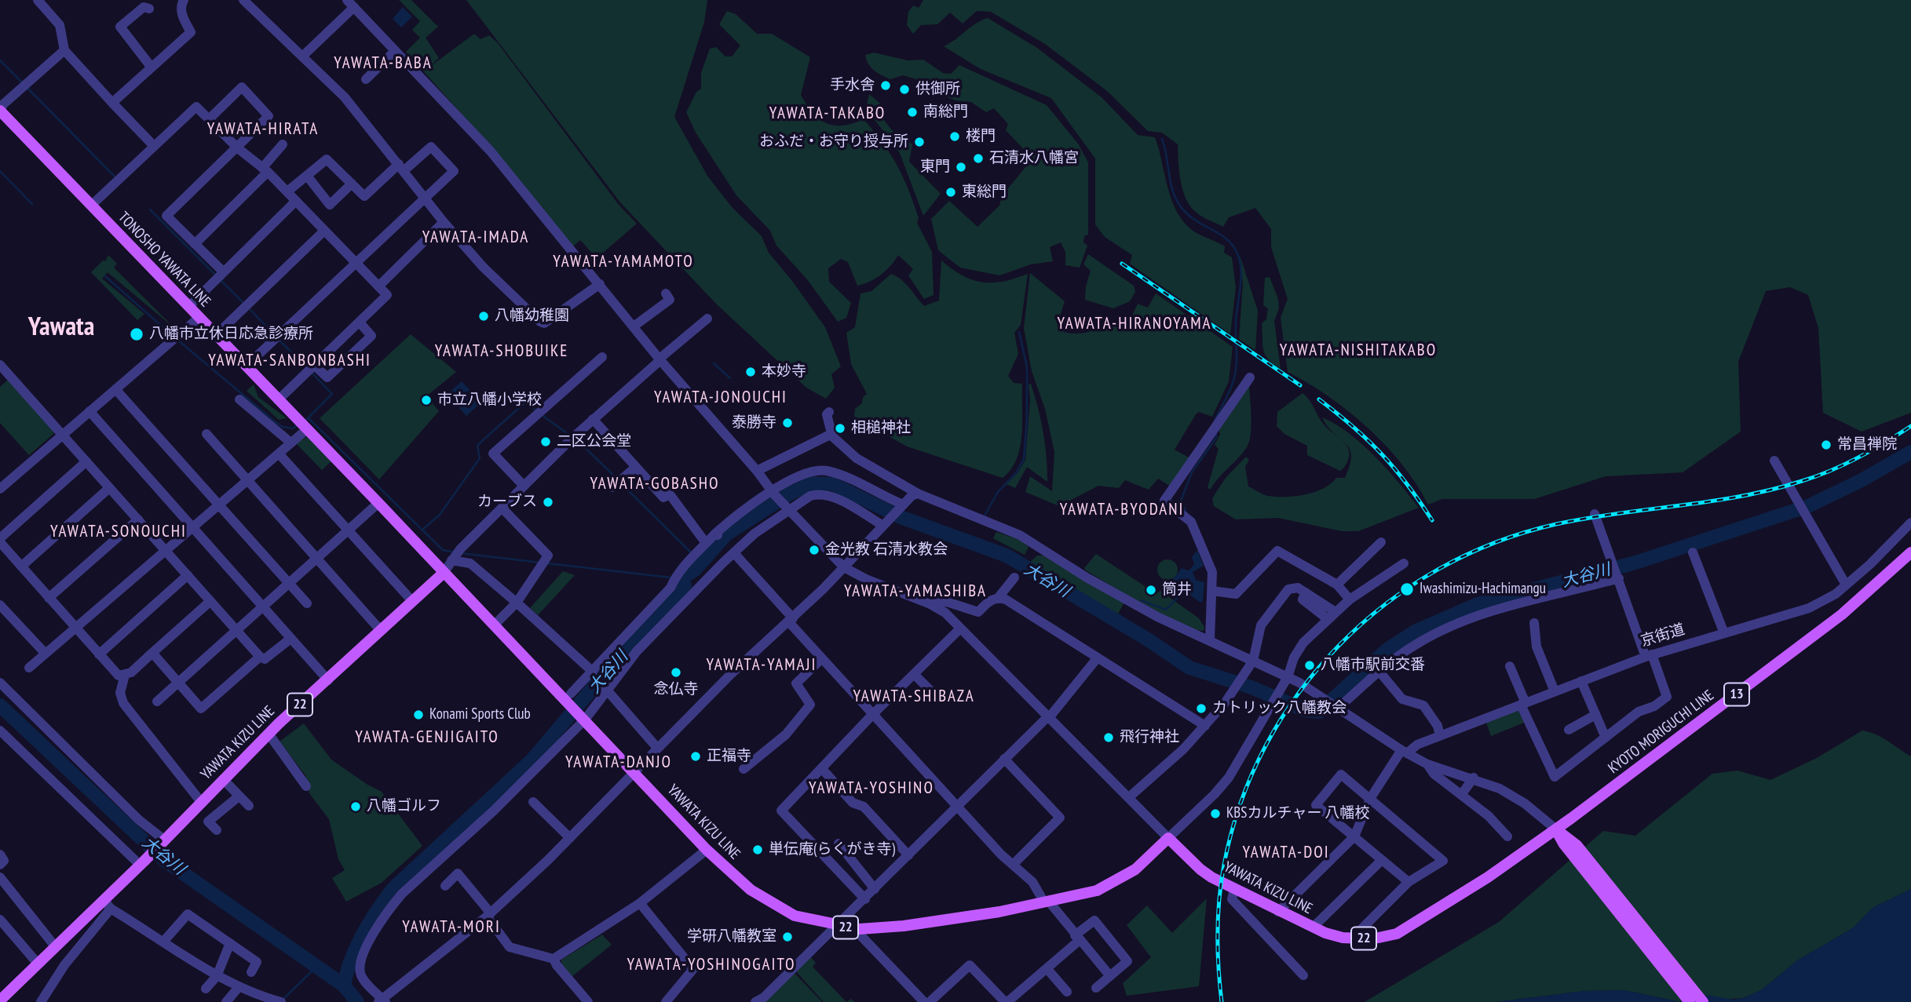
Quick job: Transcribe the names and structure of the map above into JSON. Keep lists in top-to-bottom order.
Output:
{
  "streets": {
    "main road": [
      "TONOSHO YAWATA LINE",
      "13",
      "22",
      "KYOTO MORIGUCHI LINE",
      "YAWATA KIZU LINE"
    ],
    "street": ["京街道"]
  },
  "crossings": [
    ["TONOSHO YAWATA LINE", "YAWATA KIZU LINE"],
    ["KYOTO MORIGUCHI LINE", "YAWATA KIZU LINE"]
  ],
  "districts": [
    "YAWATA-BABA",
    "YAWATA-TAKABO",
    "YAWATA-HIRATA",
    "YAWATA-IMADA",
    "YAWATA-YAMAMOTO",
    "YAWATA-HIRANOYAMA",
    "Yawata",
    "YAWATA-NISHITAKABO",
    "YAWATA-SHOBUIKE",
    "YAWATA-SANBONBASHI",
    "YAWATA-JONOUCHI",
    "YAWATA-GOBASHO",
    "YAWATA-BYODANI",
    "YAWATA-SONOUCHI",
    "YAWATA-YAMASHIBA",
    "YAWATA-YAMAJI",
    "YAWATA-SHIBAZA",
    "YAWATA-GENJIGAITO",
    "YAWATA-DANJO",
    "YAWATA-YOSHINO",
    "YAWATA-DOI",
    "YAWATA-MORI",
    "YAWATA-YOSHINOGAITO"
  ],
  "water": ["大谷川"],
  "places": [
    "手水舎",
    "供御所",
    "南総門",
    "楼門",
    "おふだ・お守り授与所",
    "石清水八幡宮",
    "東門",
    "東総門",
    "八幡幼稚園",
    "八幡市立休日応急診療所",
    "本妙寺",
    "市立八幡小学校",
    "泰勝寺",
    "相槌神社",
    "二区公会堂",
    "常昌禅院",
    "カーブス",
    "金光教 石清水教会",
    "Iwashimizu-Hachimangu",
    "筒井",
    "八幡市駅前交番",
    "念仏寺",
    "カトリック八幡教会",
    "Konami Sports Club",
    "飛行神社",
    "正福寺",
    "八幡ゴルフ",
    "KBSカルチャー 八幡校",
    "単伝庵(らくがき寺)",
    "学研八幡教室"
  ]
}
